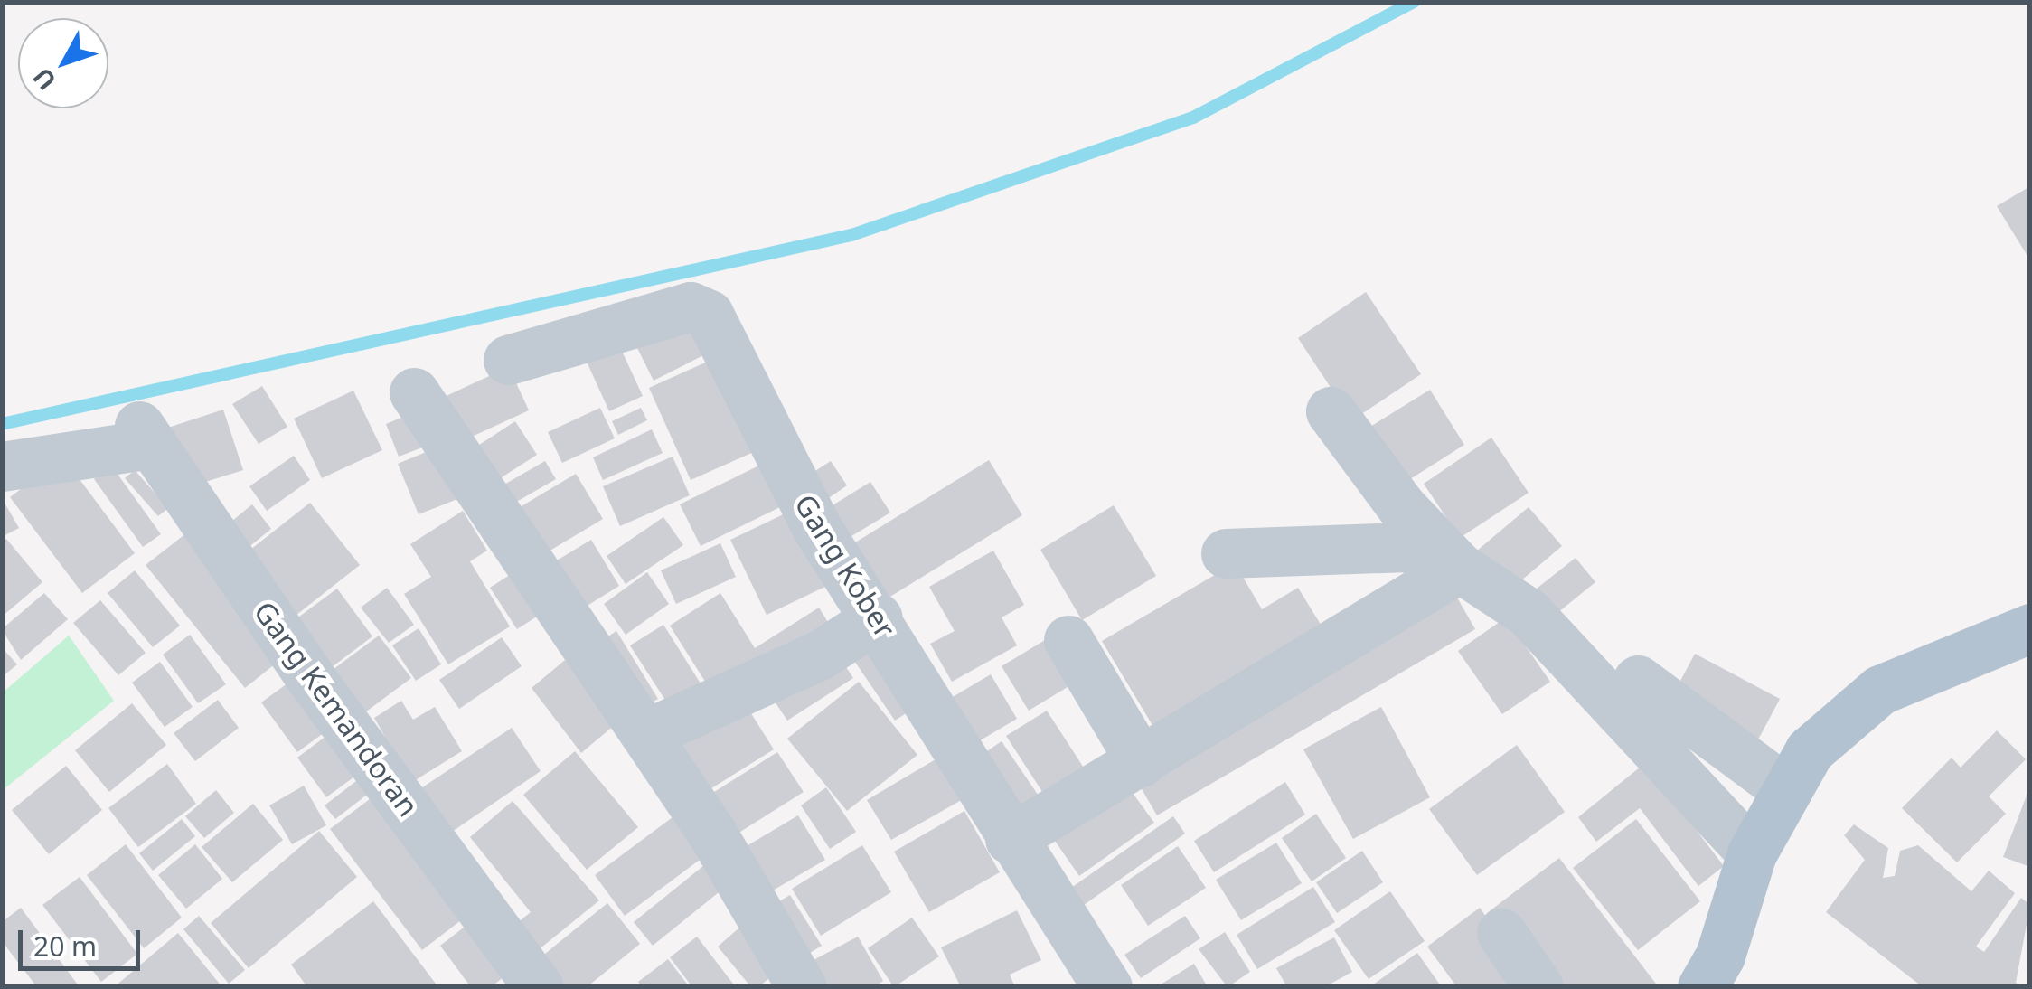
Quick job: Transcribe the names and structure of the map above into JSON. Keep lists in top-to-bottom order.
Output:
{
  "streets": {
    "street": ["Gang Kober", "Gang Kemandoran"]
  },
  "scale_bar": "20 m",
  "north": "bottom left"
}
